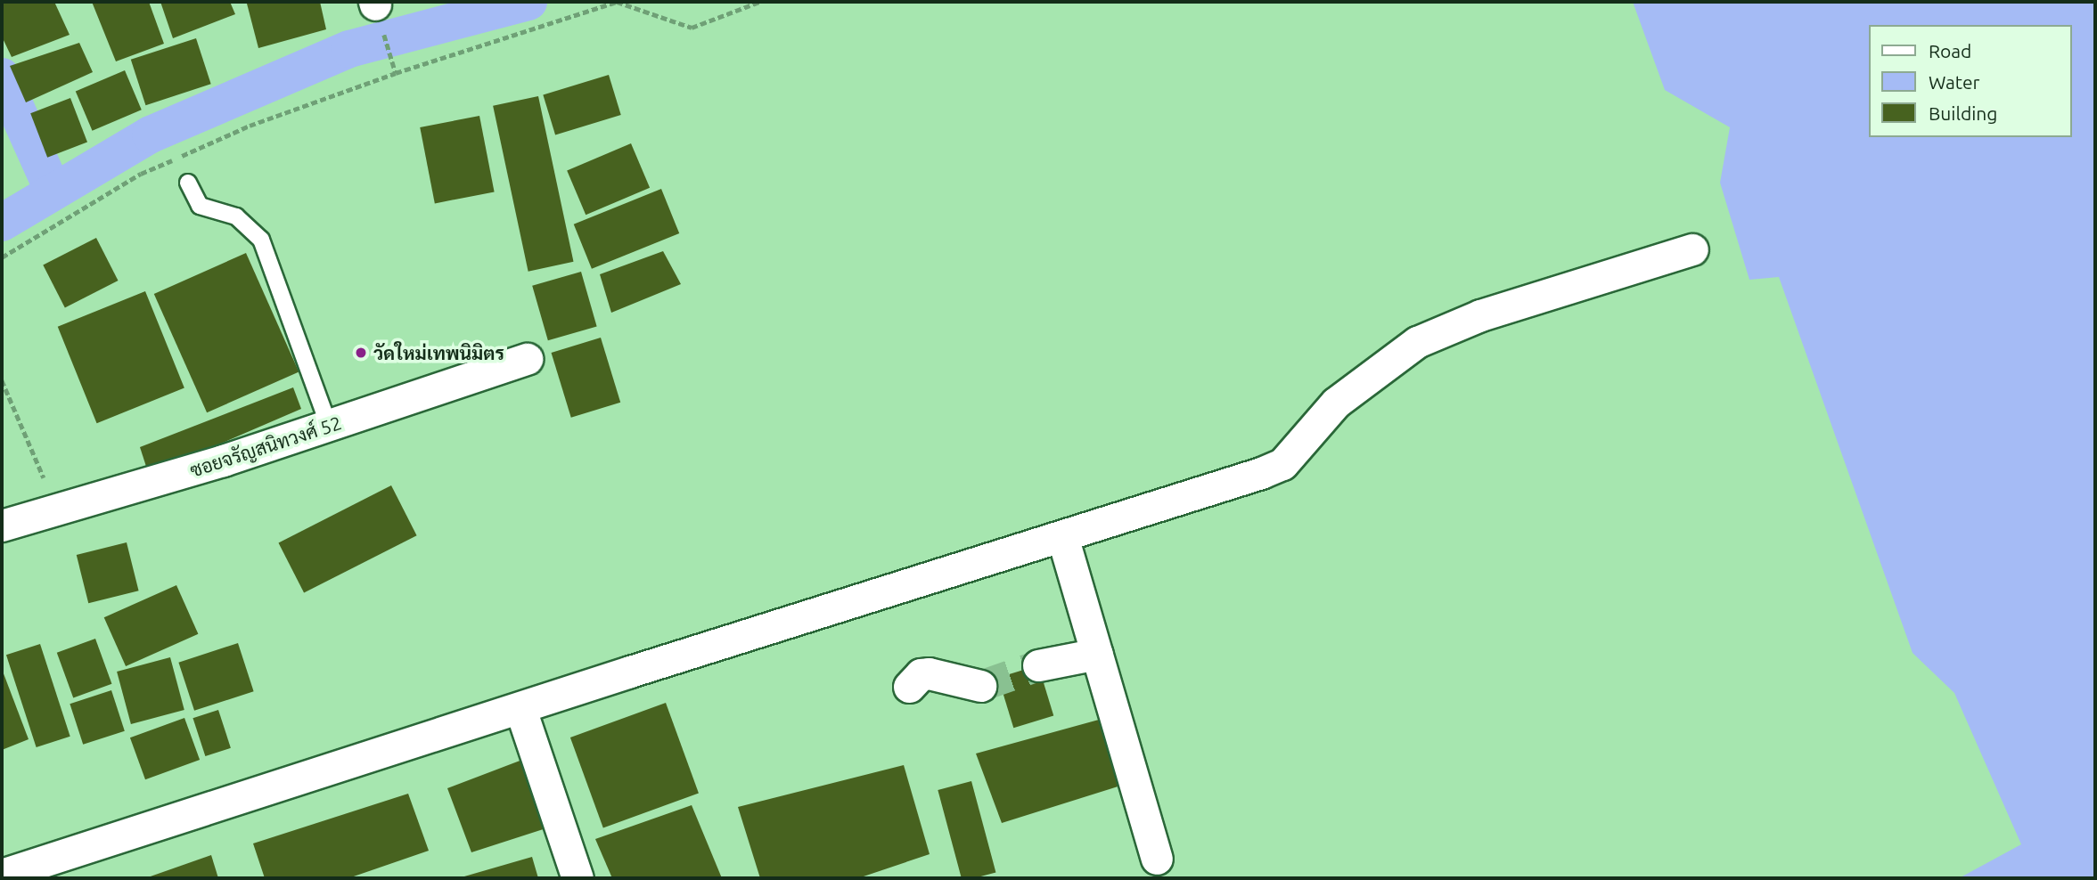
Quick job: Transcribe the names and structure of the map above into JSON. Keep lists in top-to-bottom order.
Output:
{
  "streets": {
    "street": ["ซอยจรัญสนิทวงศ์ 52"]
  },
  "places": ["วัดใหม่เทพนิมิตร"],
  "legend": ["Road", "Water", "Building"]
}
